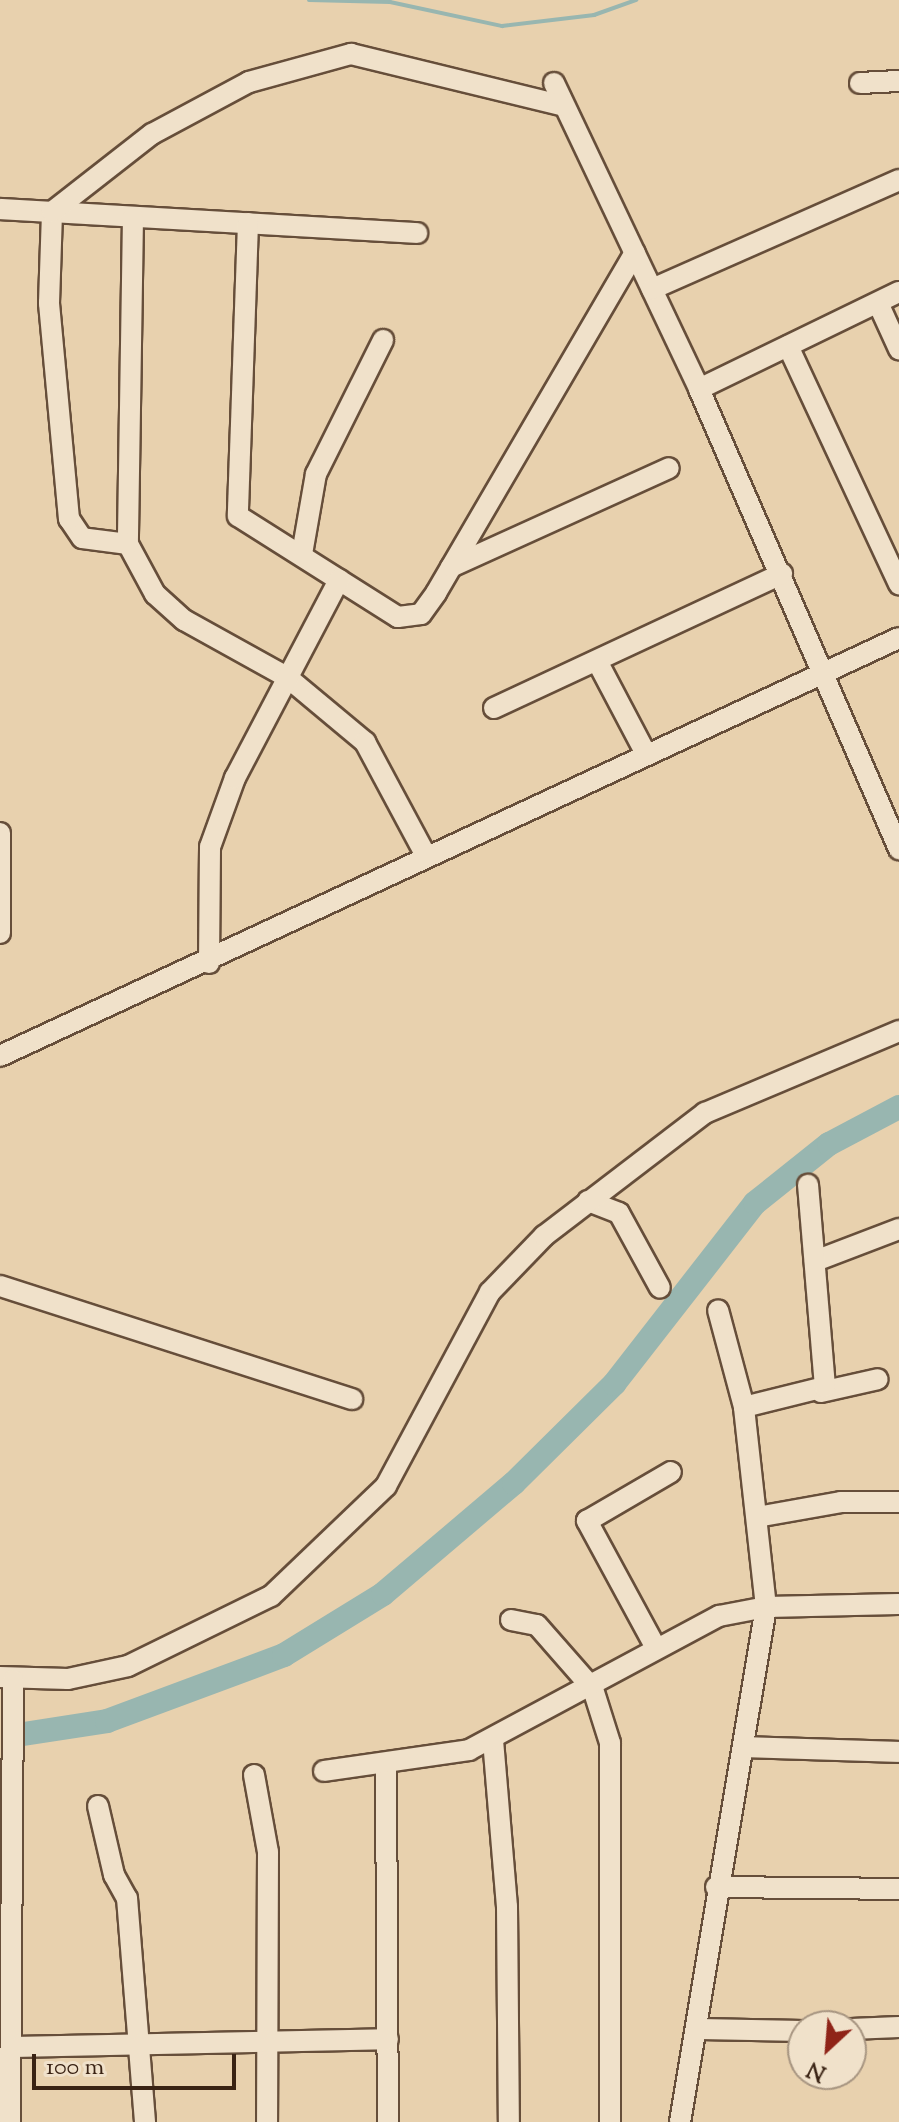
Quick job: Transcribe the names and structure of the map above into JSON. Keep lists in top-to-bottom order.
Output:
{
  "scale_bar": "100 m",
  "north": "bottom left"
}
